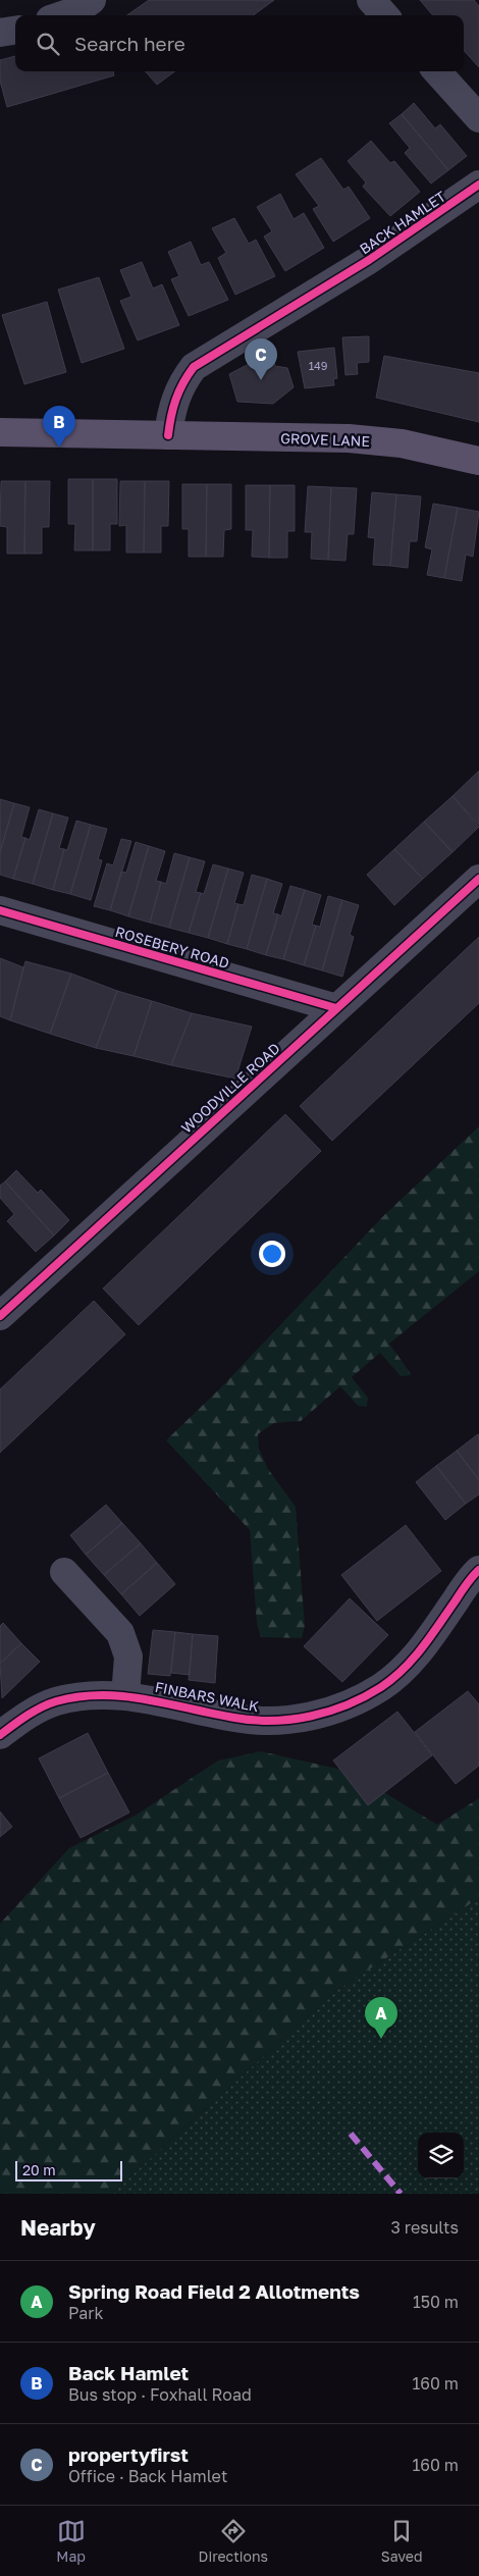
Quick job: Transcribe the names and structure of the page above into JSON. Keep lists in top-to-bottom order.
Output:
{
  "streets": {
    "main road": ["GROVE LANE"],
    "street": [
      "BACK HAMLET",
      "ROSEBERY ROAD",
      "WOODVILLE ROAD",
      "FINBARS WALK"
    ]
  },
  "crossings": [
    ["BACK HAMLET", "GROVE LANE"],
    ["ROSEBERY ROAD", "WOODVILLE ROAD"]
  ],
  "house_numbers": ["149"],
  "scale_bar": "20 m",
  "page": {
    "search": "Search here",
    "pins": ["C", "B", "A"],
    "scale": "20 m",
    "heading": ["Nearby", "3 results"],
    "list": [
      {
        "mark": "A",
        "name": "Spring Road Field 2 Allotments",
        "note": "Park",
        "value": "150 m"
      },
      {
        "mark": "B",
        "name": "Back Hamlet",
        "note": "Bus stop · Foxhall Road",
        "value": "160 m"
      },
      {
        "mark": "C",
        "name": "propertyfirst",
        "note": "Office · Back Hamlet",
        "value": "160 m"
      }
    ],
    "nav": ["Map", "Directions", "Saved"]
  }
}
